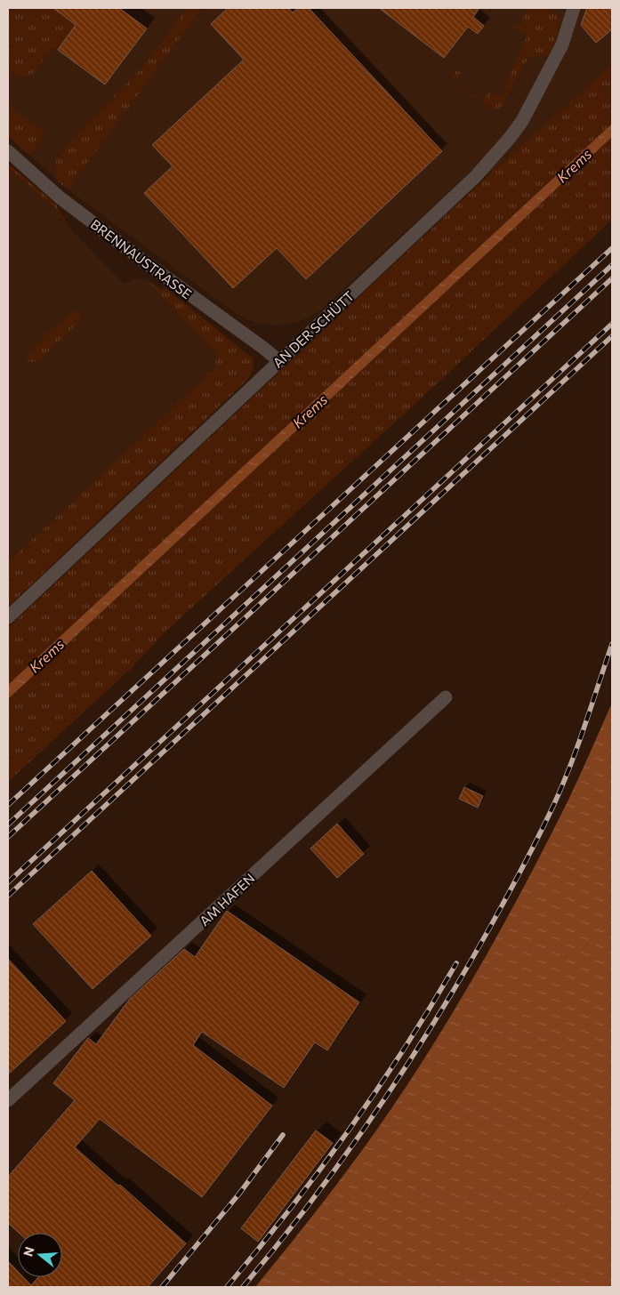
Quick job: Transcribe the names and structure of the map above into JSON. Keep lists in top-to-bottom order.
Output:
{
  "streets": {
    "street": ["BRENNAUSTRASSE", "AN DER SCHÜTT", "AM HAFEN"]
  },
  "crossings": [
    ["BRENNAUSTRASSE", "AN DER SCHÜTT"]
  ],
  "water": ["Krems"],
  "north": "left"
}
